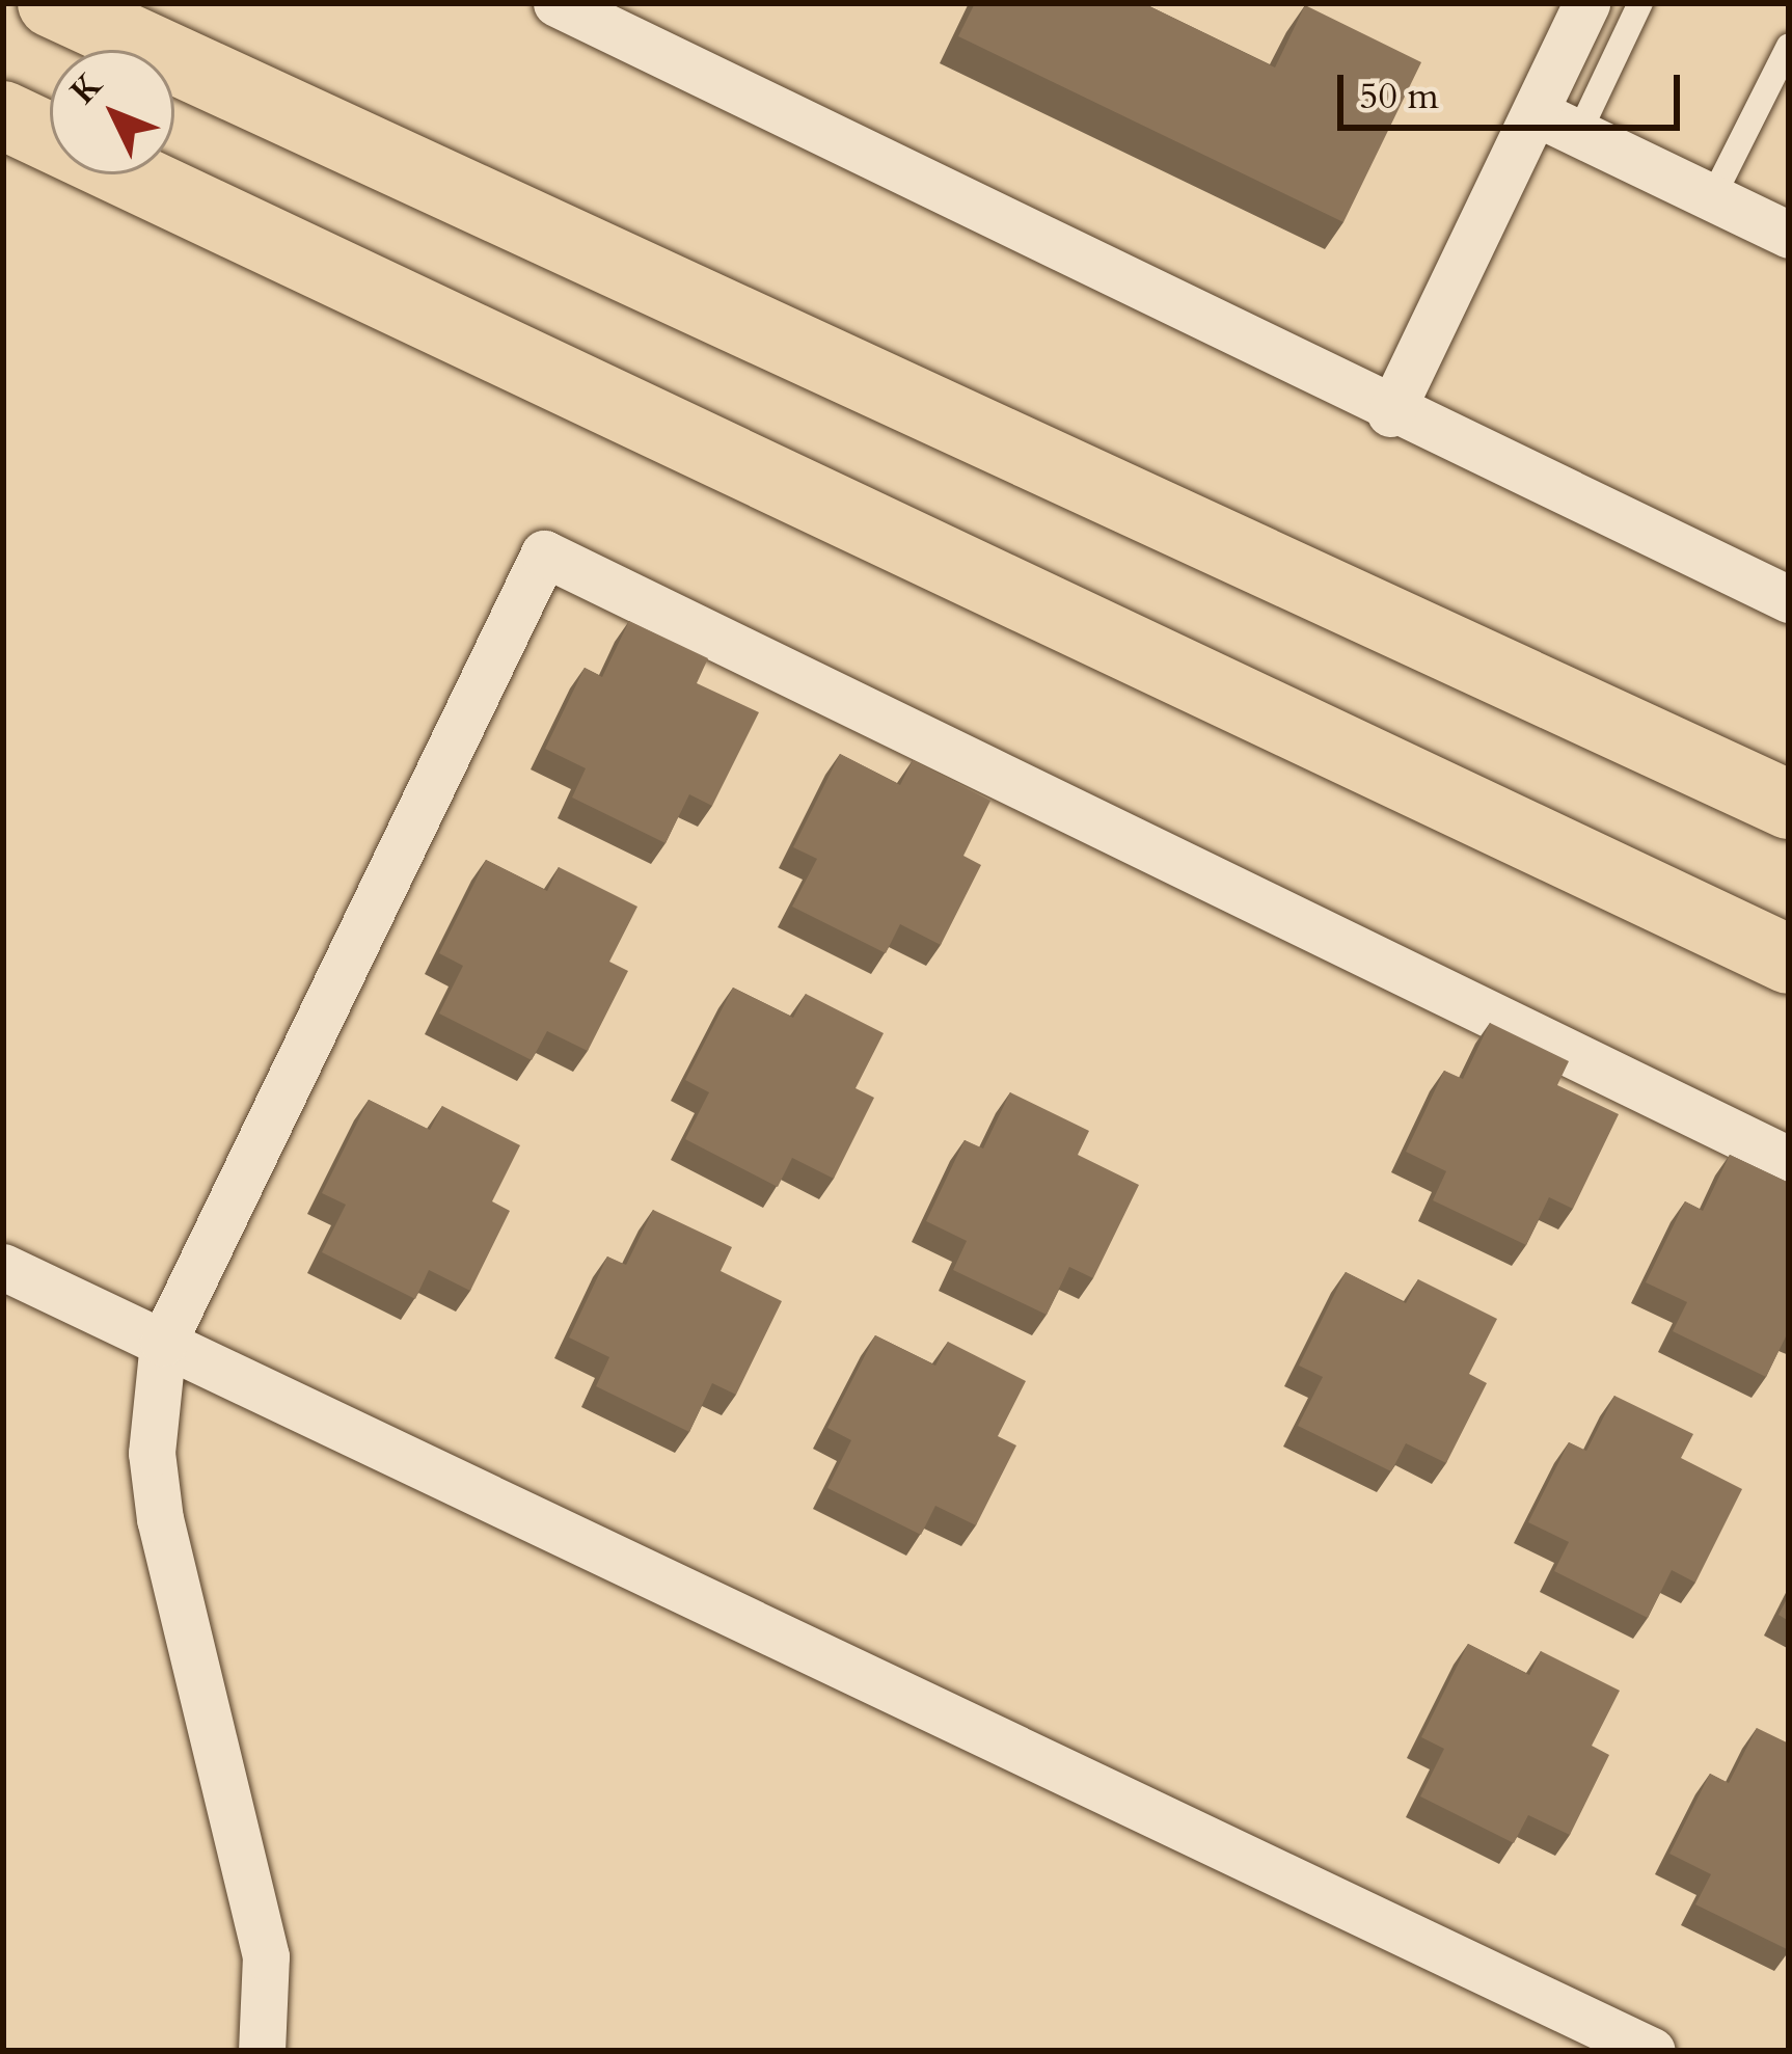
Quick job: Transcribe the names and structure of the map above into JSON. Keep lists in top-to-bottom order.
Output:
{
  "scale_bar": "50 m",
  "north": "top left"
}
